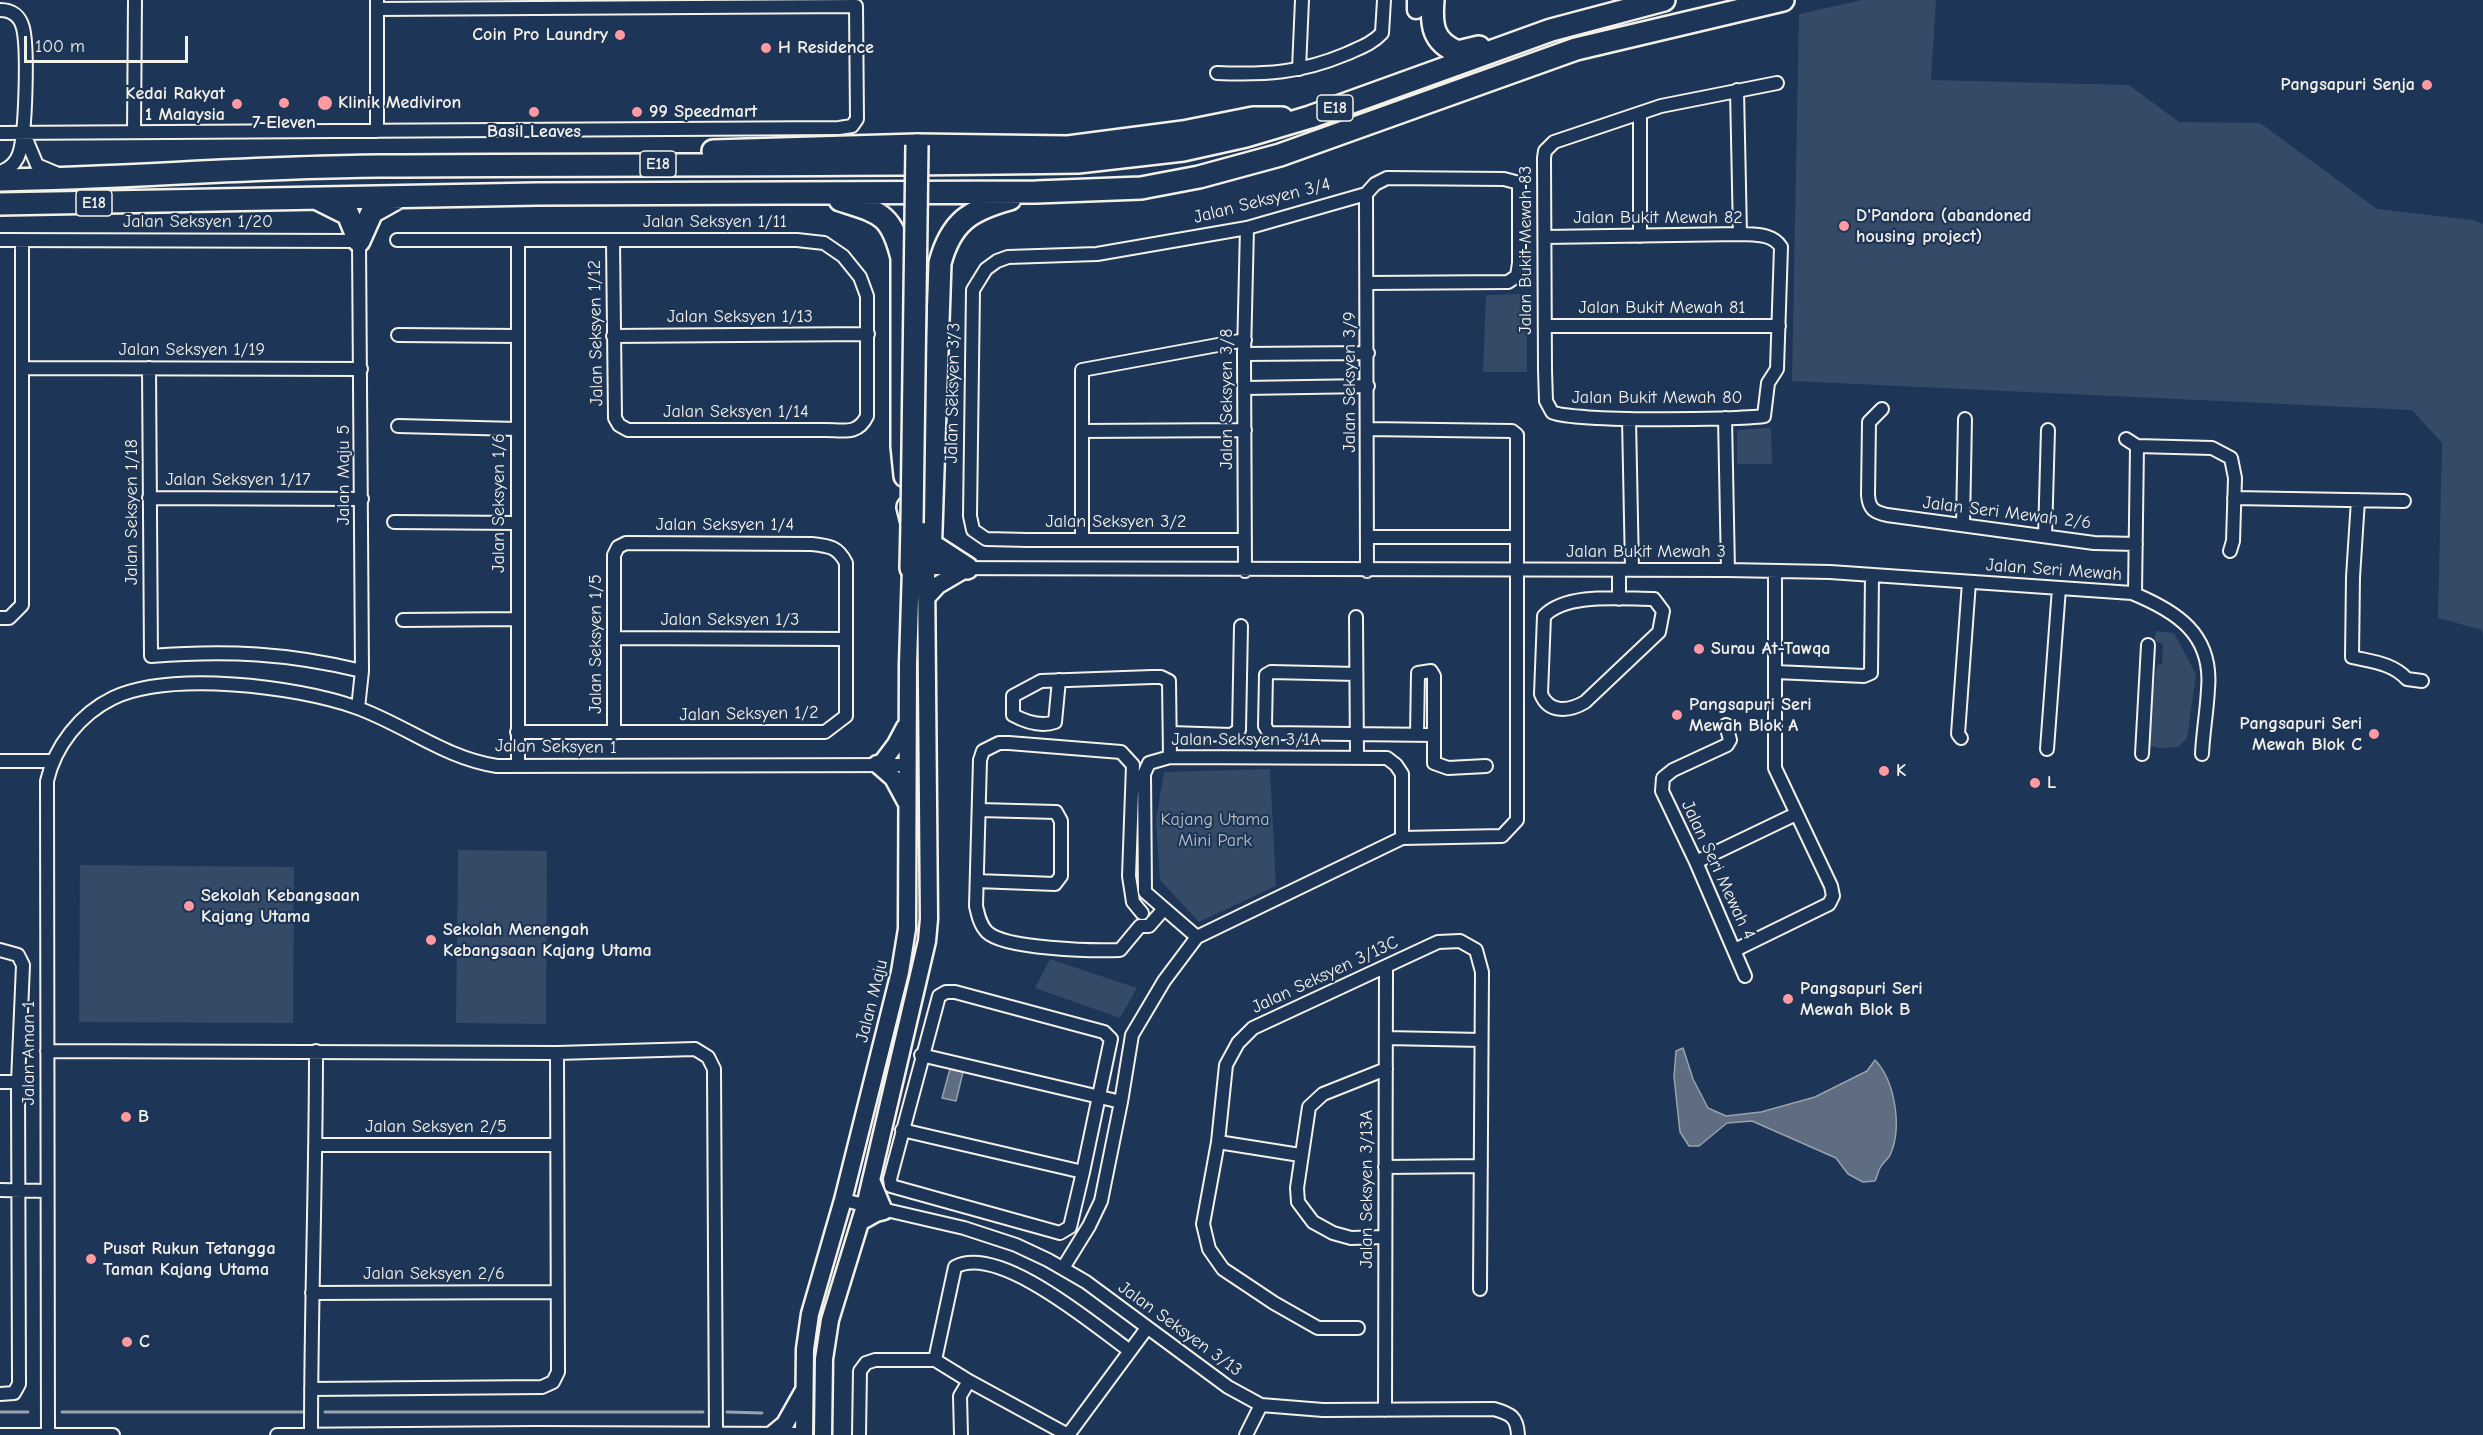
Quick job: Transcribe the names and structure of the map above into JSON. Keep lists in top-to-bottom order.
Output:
{
  "streets": {
    "highway": ["E18"],
    "street": [
      "Jalan Seksyen 3/4",
      "Jalan Bukit Mewah 82",
      "Jalan Seksyen 1/20",
      "Jalan Seksyen 1/11",
      "Jalan Bukit Mewah 83",
      "Jalan Bukit Mewah 81",
      "Jalan Seksyen 1/13",
      "Jalan Seksyen 1/12",
      "Jalan Seksyen 1/19",
      "Jalan Seksyen 3/9",
      "Jalan Seksyen 3/3",
      "Jalan Bukit Mewah 80",
      "Jalan Seksyen 3/8",
      "Jalan Seksyen 1/14",
      "Jalan Maju 5",
      "Jalan Seksyen 1/17",
      "Jalan Seksyen 1/6",
      "Jalan Seksyen 1/18",
      "Jalan Seri Mewah 2/6",
      "Jalan Seksyen 3/2",
      "Jalan Seksyen 1/4",
      "Jalan Bukit Mewah 3",
      "Jalan Seri Mewah",
      "Jalan Seksyen 1/3",
      "Jalan Seksyen 1/5",
      "Jalan Seksyen 1/2",
      "Jalan Seksyen 3/1A",
      "Jalan Seksyen 1",
      "Jalan Seri Mewah 4",
      "Jalan Seksyen 3/13C",
      "Jalan Maju",
      "Jalan Aman 1",
      "Jalan Seksyen 2/5",
      "Jalan Seksyen 3/13A",
      "Jalan Seksyen 2/6",
      "Jalan Seksyen 3/13"
    ]
  },
  "crossings": [
    ["Jalan Seksyen 3/4", "Jalan Seksyen 3/9"],
    ["Jalan Seksyen 3/4", "Jalan Seksyen 3/3"],
    ["Jalan Seksyen 3/4", "Jalan Seksyen 3/8"],
    ["Jalan Bukit Mewah 82", "Jalan Bukit Mewah 83"],
    ["Jalan Bukit Mewah 82", "Jalan Bukit Mewah 81"],
    ["Jalan Bukit Mewah 82", "Jalan Bukit Mewah 80"],
    ["Jalan Seksyen 1/20", "Jalan Maju 5"],
    ["Jalan Seksyen 1/11", "Jalan Seksyen 1/13"],
    ["Jalan Seksyen 1/11", "Jalan Seksyen 1/12"],
    ["Jalan Seksyen 1/11", "Jalan Seksyen 1/14"],
    ["Jalan Seksyen 1/11", "Jalan Seksyen 1/6"],
    ["Jalan Bukit Mewah 83", "Jalan Bukit Mewah 81"],
    ["Jalan Bukit Mewah 83", "Jalan Bukit Mewah 80"],
    ["Jalan Bukit Mewah 81", "Jalan Bukit Mewah 80"],
    ["Jalan Seksyen 1/13", "Jalan Seksyen 1/12"],
    ["Jalan Seksyen 1/12", "Jalan Seksyen 1/14"],
    ["Jalan Seksyen 1/19", "Jalan Maju 5"],
    ["Jalan Seksyen 1/19", "Jalan Seksyen 1/18"],
    ["Jalan Seksyen 3/9", "Jalan Bukit Mewah 3"],
    ["Jalan Seksyen 3/3", "Jalan Seksyen 3/2"],
    ["Jalan Seksyen 3/8", "Jalan Seksyen 3/2"],
    ["Jalan Seksyen 3/8", "Jalan Bukit Mewah 3"],
    ["Jalan Maju 5", "Jalan Seksyen 1/17"],
    ["Jalan Maju 5", "Jalan Seksyen 1/18"],
    ["Jalan Maju 5", "Jalan Seksyen 1"],
    ["Jalan Seksyen 1/17", "Jalan Seksyen 1/18"],
    ["Jalan Seksyen 1/6", "Jalan Seksyen 1/2"],
    ["Jalan Seksyen 1/6", "Jalan Seksyen 1"],
    ["Jalan Seksyen 1/4", "Jalan Seksyen 1/5"],
    ["Jalan Seksyen 1/4", "Jalan Seksyen 1/2"],
    ["Jalan Bukit Mewah 3", "Jalan Seri Mewah"],
    ["Jalan Bukit Mewah 3", "Jalan Maju"],
    ["Jalan Seksyen 1/3", "Jalan Seksyen 1/5"],
    ["Jalan Seksyen 1/3", "Jalan Seksyen 1/2"],
    ["Jalan Seksyen 1/5", "Jalan Seksyen 1/2"],
    ["Jalan Seksyen 1", "Jalan Maju"],
    ["Jalan Seksyen 1", "Jalan Aman 1"],
    ["Jalan Seksyen 3/13C", "Jalan Seksyen 3/13A"],
    ["Jalan Seksyen 3/13A", "Jalan Seksyen 3/13"]
  ],
  "parks": ["Kajang Utama Mini Park"],
  "places": [
    "Coin Pro Laundry",
    "H Residence",
    "Pangsapuri Senja",
    "7-Eleven",
    "Klinik Mediviron",
    "Kedai Rakyat 1 Malaysia",
    "Basil Leaves",
    "99 Speedmart",
    "D'Pandora (abandoned housing project)",
    "Surau At-Tawqa",
    "Pangsapuri Seri Mewah Blok A",
    "Pangsapuri Seri Mewah Blok C",
    "K",
    "L",
    "Sekolah Kebangsaan Kajang Utama",
    "Sekolah Menengah Kebangsaan Kajang Utama",
    "Pangsapuri Seri Mewah Blok B",
    "B",
    "Pusat Rukun Tetangga Taman Kajang Utama",
    "C"
  ],
  "scale_bar": "100 m"
}
